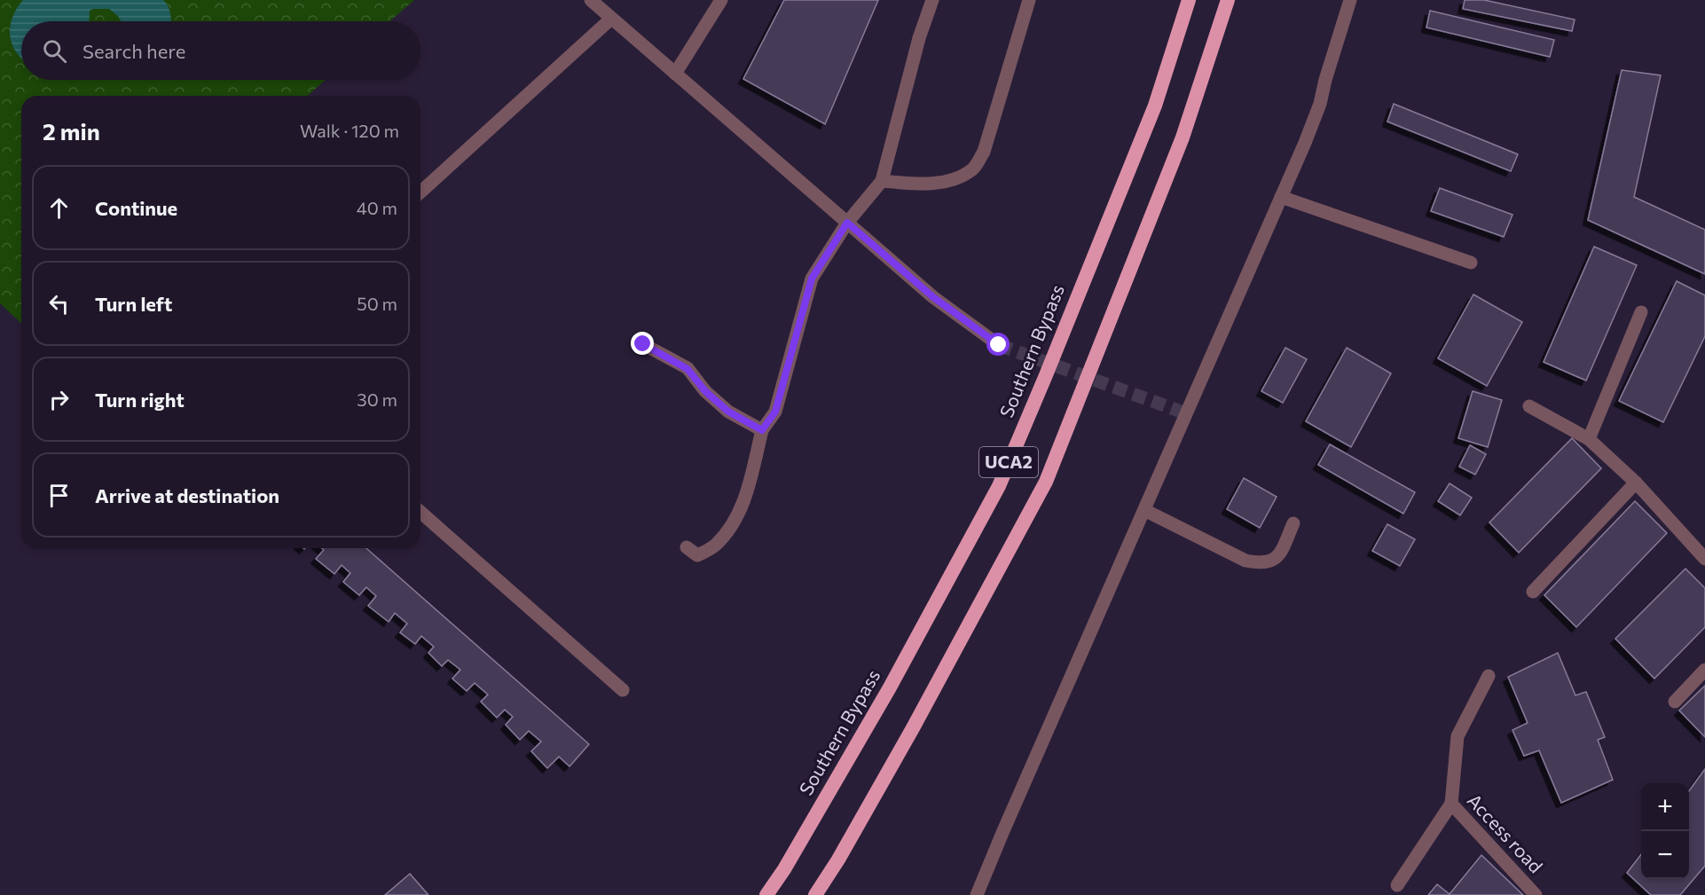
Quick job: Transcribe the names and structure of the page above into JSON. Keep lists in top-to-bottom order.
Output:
{
  "streets": {
    "highway": ["Southern Bypass", "UCA2"],
    "street": ["Access road"]
  },
  "page": {
    "search": "Search here",
    "heading": ["2 min", "Walk · 120 m"],
    "list": [
      ["Continue", "40 m"],
      ["Turn left", "50 m"],
      ["Turn right", "30 m"],
      "Arrive at destination"
    ],
    "map_buttons": ["+", "−"]
  }
}
